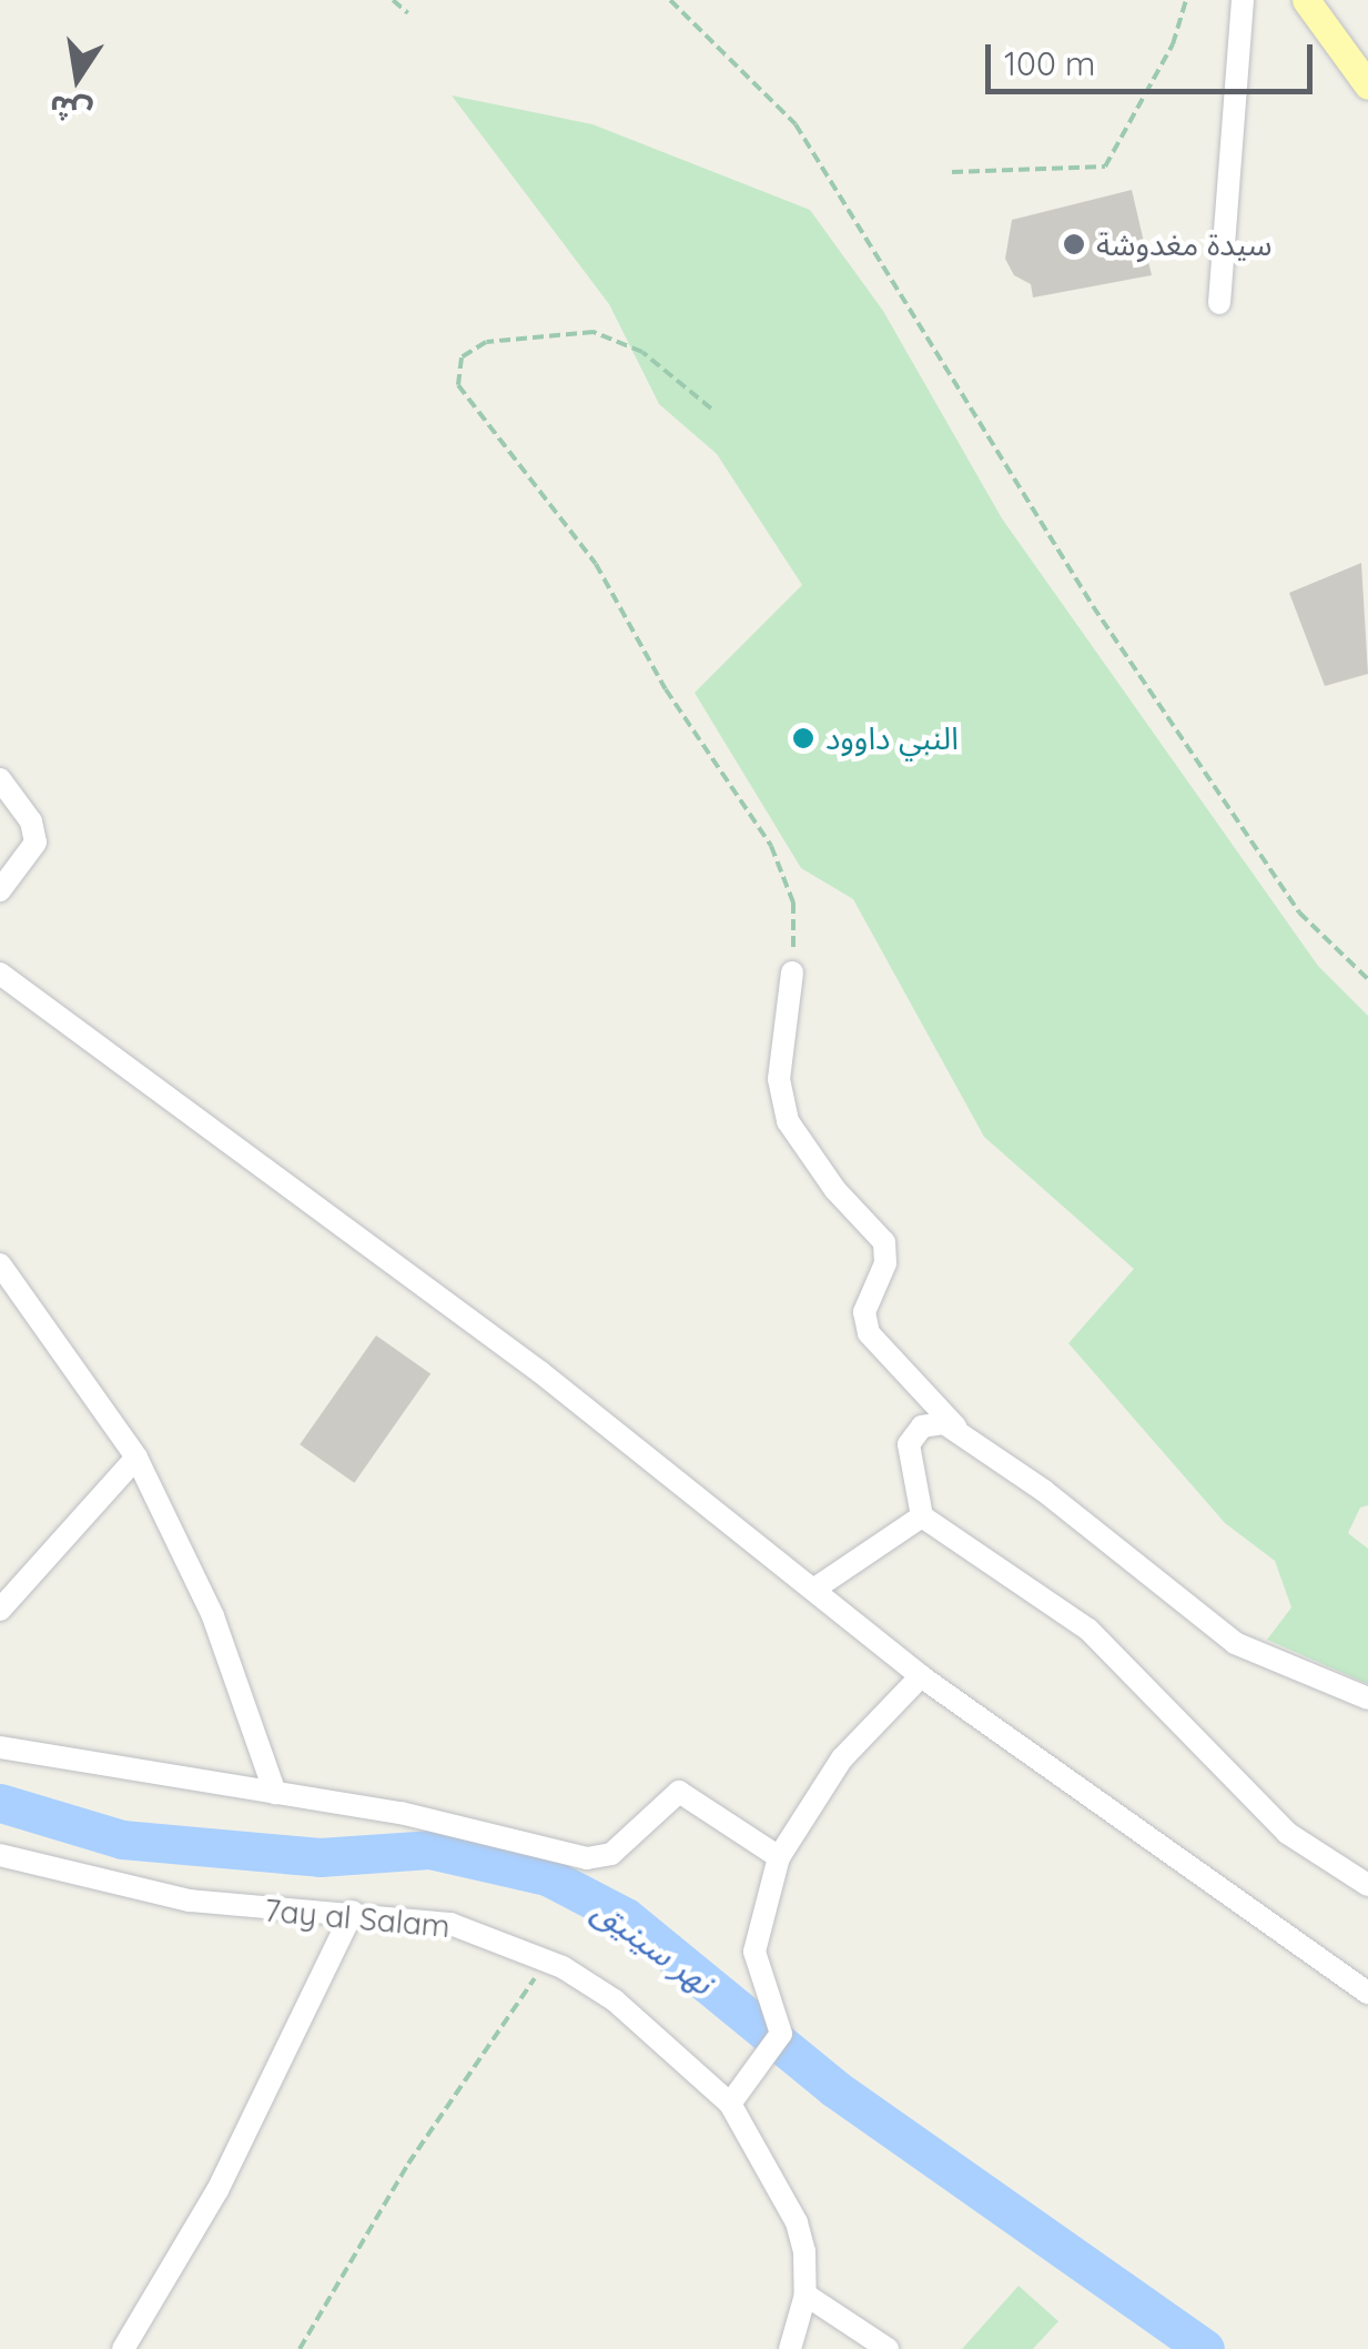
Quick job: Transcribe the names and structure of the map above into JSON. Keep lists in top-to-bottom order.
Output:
{
  "streets": {
    "street": ["7ay al Salam"]
  },
  "water": ["نهر سينيق"],
  "places": ["سيدة مغدوشة", "النبي داوود"],
  "scale_bar": "100 m",
  "north": "bottom"
}
